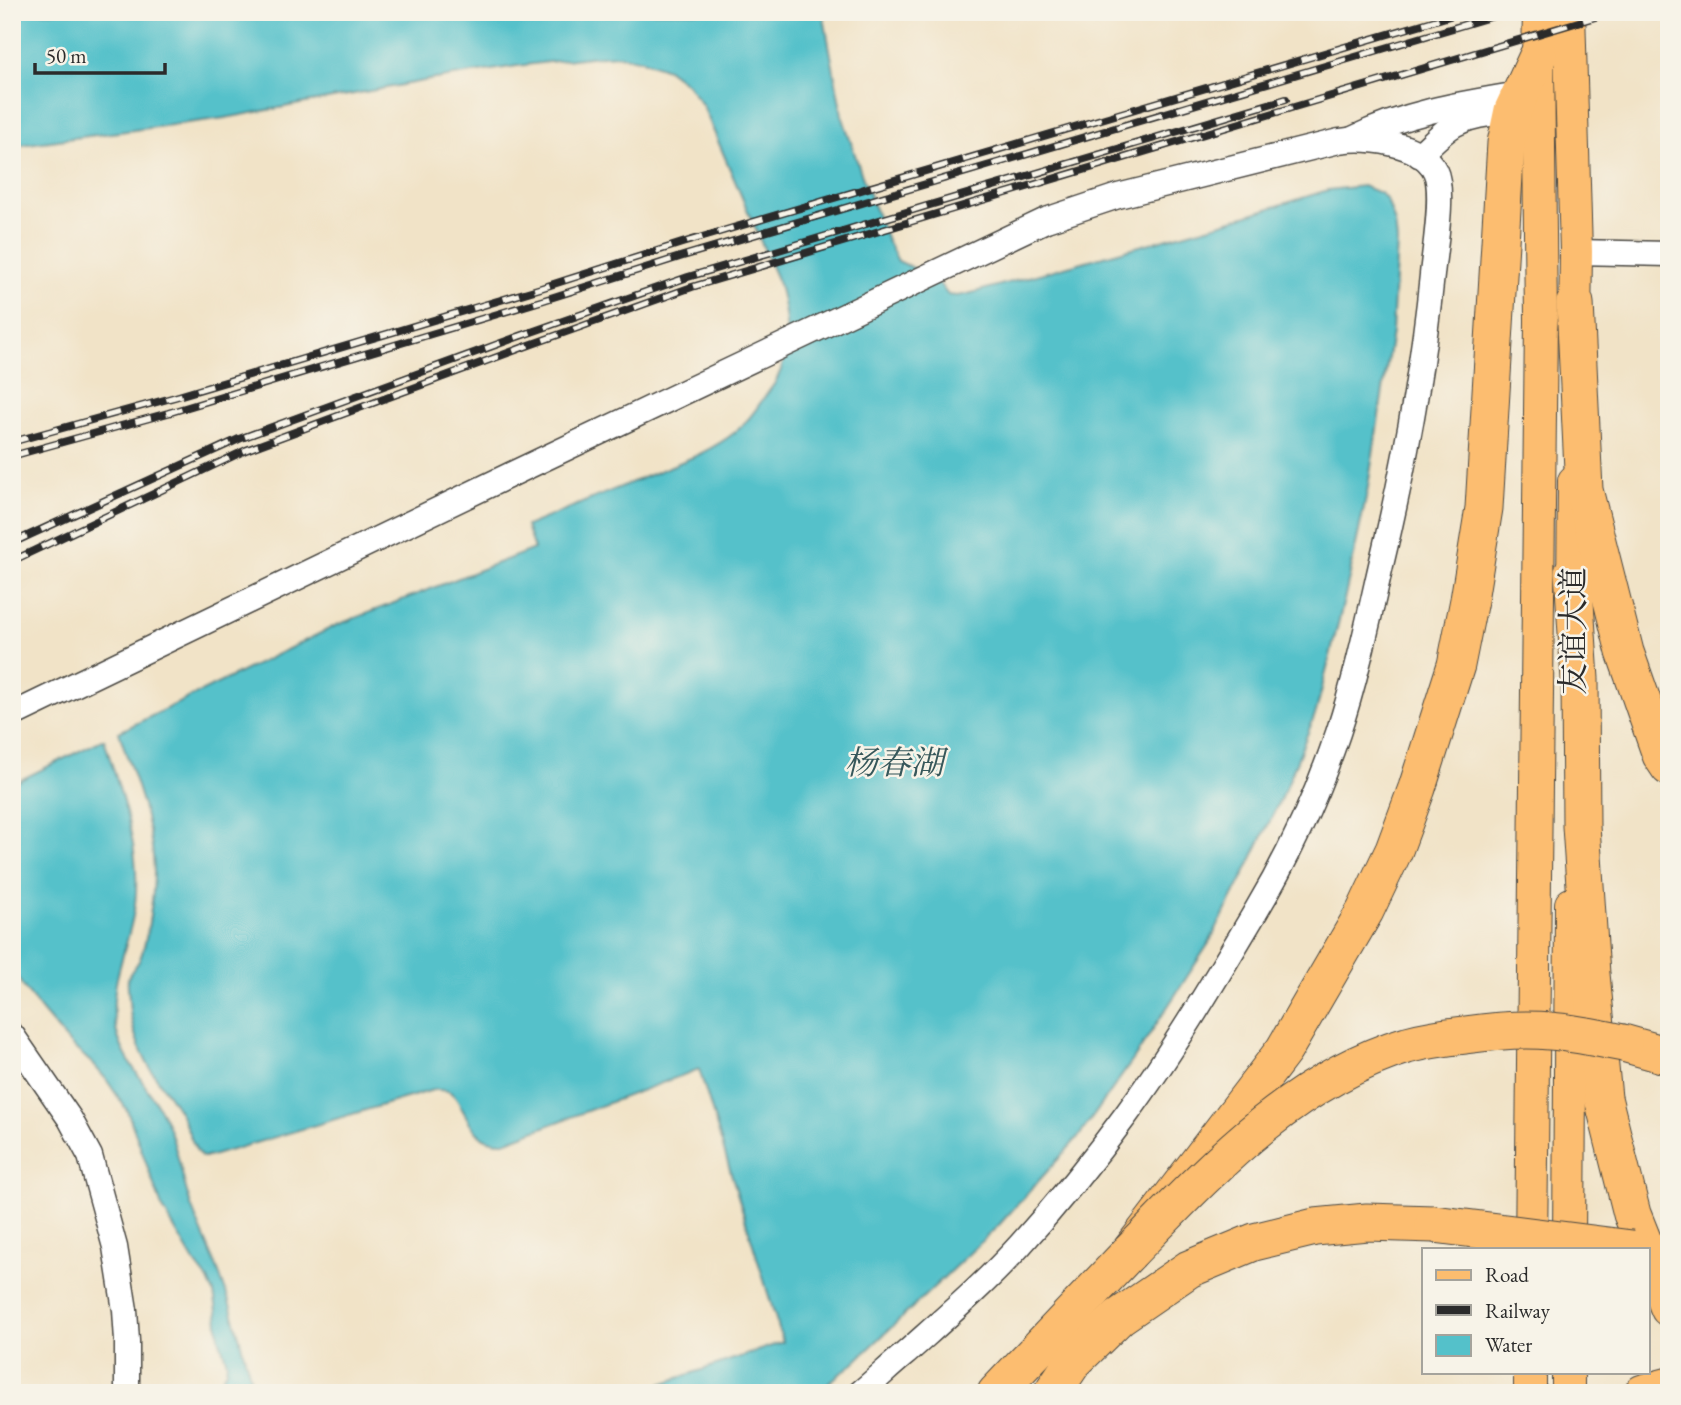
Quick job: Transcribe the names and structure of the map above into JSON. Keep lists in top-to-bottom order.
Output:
{
  "streets": {
    "main road": ["友谊大道"]
  },
  "water": ["杨春湖"],
  "legend": ["Road", "Railway", "Water"],
  "scale_bar": "50 m"
}
